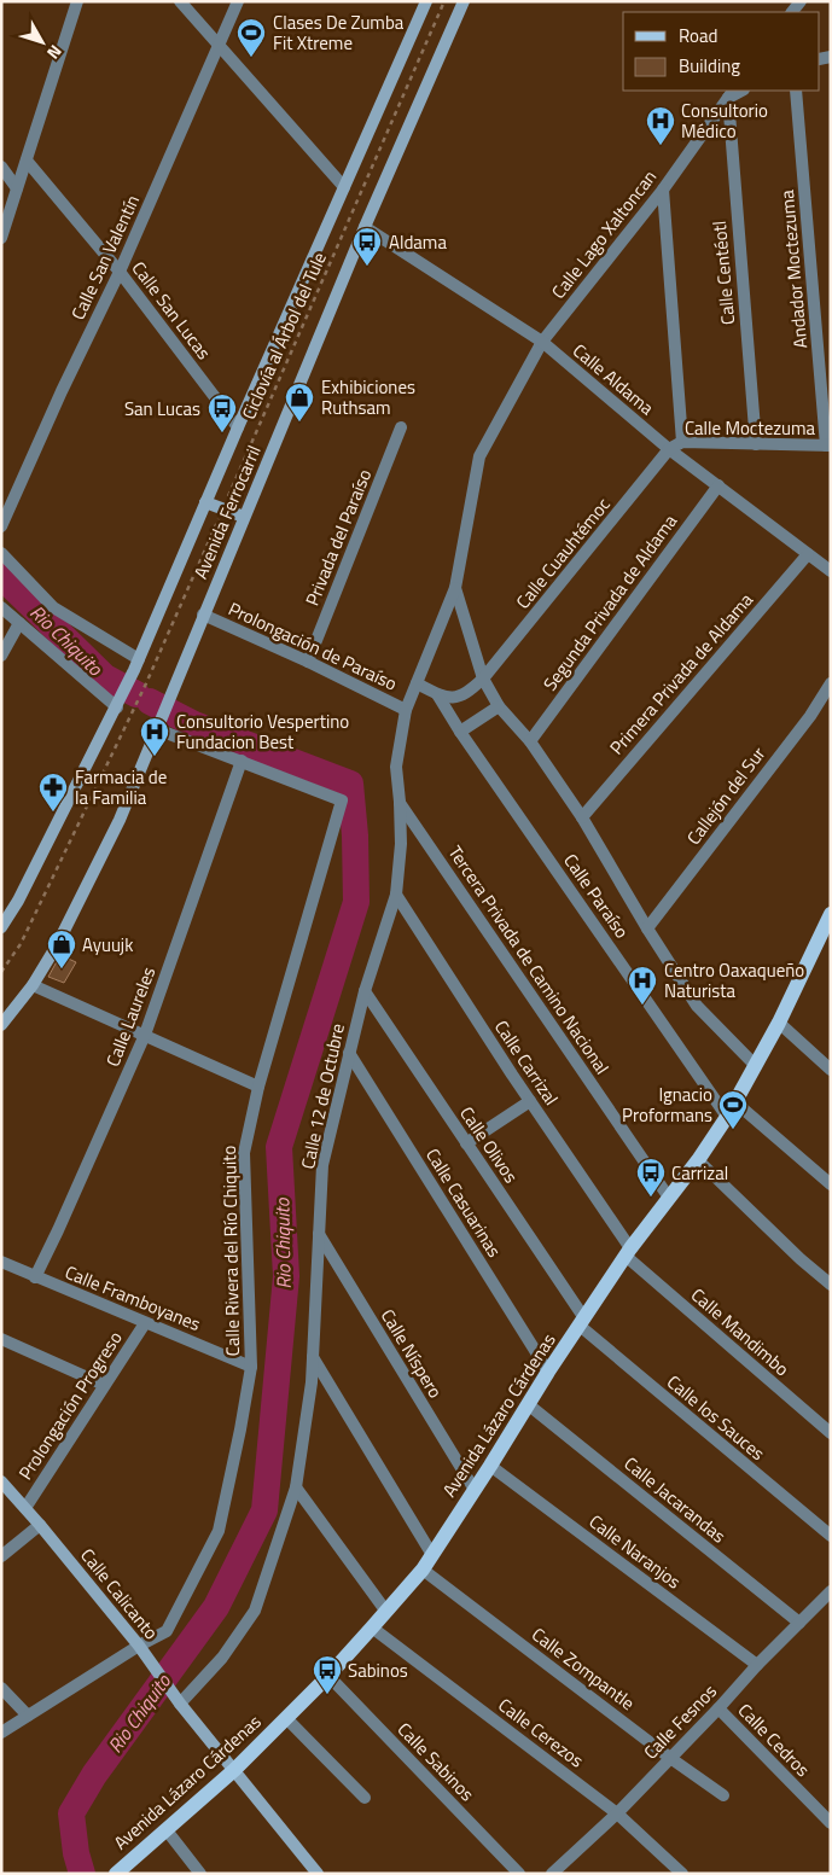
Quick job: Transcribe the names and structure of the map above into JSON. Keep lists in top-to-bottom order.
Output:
{
  "streets": {
    "main road": ["Avenida Ferrocarril", "Avenida Lázaro Cárdenas", "Calle Calicanto"],
    "street": [
      "Calle Lago Xaltoncan",
      "Calle San Valentín",
      "Andador Moctezuma",
      "Calle Centéotl",
      "Calle San Lucas",
      "Calle Aldama",
      "Calle Moctezuma",
      "Privada del Paraíso",
      "Calle Cuauhtémoc",
      "Segunda Privada de Aldama",
      "Prolongación de Paraíso",
      "Primera Privada de Aldama",
      "Callejón del Sur",
      "Calle Paraíso",
      "Tercera Privada de Camino Nacional",
      "Calle Laureles",
      "Calle Carrizal",
      "Calle 12 de Octubre",
      "Calle Olivos",
      "Calle Casuarinas",
      "Calle Rivera del Río Chiquito",
      "Calle Framboyanes",
      "Calle Mandimbo",
      "Calle Níspero",
      "Prolongación Progreso",
      "Calle los Sauces",
      "Calle Jacarandas",
      "Calle Naranjos",
      "Calle Zompantle",
      "Calle Fesnos",
      "Calle Cerezos",
      "Calle Cedros",
      "Calle Sabinos"
    ],
    "path": ["Ciclovía al Árbol del Tule"]
  },
  "crossings": [
    ["Calle Lago Xaltoncan", "Calle Centéotl"],
    ["Calle Lago Xaltoncan", "Calle Aldama"],
    ["Calle Lago Xaltoncan", "Calle 12 de Octubre"],
    ["Calle San Valentín", "Calle San Lucas"],
    ["Andador Moctezuma", "Calle Moctezuma"],
    ["Calle Centéotl", "Calle Moctezuma"],
    ["Calle San Lucas", "Avenida Ferrocarril"],
    ["Calle Aldama", "Calle Moctezuma"],
    ["Calle Aldama", "Avenida Ferrocarril"],
    ["Calle Aldama", "Calle Cuauhtémoc"],
    ["Calle Aldama", "Segunda Privada de Aldama"],
    ["Calle Aldama", "Primera Privada de Aldama"],
    ["Calle Aldama", "Calle 12 de Octubre"],
    ["Calle Moctezuma", "Calle Cuauhtémoc"],
    ["Avenida Ferrocarril", "Prolongación de Paraíso"],
    ["Privada del Paraíso", "Prolongación de Paraíso"],
    ["Calle Cuauhtémoc", "Calle Paraíso"],
    ["Calle Cuauhtémoc", "Calle 12 de Octubre"],
    ["Segunda Privada de Aldama", "Calle 12 de Octubre"],
    ["Prolongación de Paraíso", "Calle 12 de Octubre"],
    ["Primera Privada de Aldama", "Calle 12 de Octubre"],
    ["Callejón del Sur", "Calle 12 de Octubre"],
    ["Calle Paraíso", "Avenida Lázaro Cárdenas"],
    ["Tercera Privada de Camino Nacional", "Calle 12 de Octubre"],
    ["Tercera Privada de Camino Nacional", "Avenida Lázaro Cárdenas"],
    ["Calle Laureles", "Calle Rivera del Río Chiquito"],
    ["Calle Laureles", "Calle Framboyanes"],
    ["Calle Carrizal", "Calle 12 de Octubre"],
    ["Calle Carrizal", "Calle Mandimbo"],
    ["Calle Carrizal", "Avenida Lázaro Cárdenas"],
    ["Calle 12 de Octubre", "Calle Olivos"],
    ["Calle 12 de Octubre", "Calle Casuarinas"],
    ["Calle 12 de Octubre", "Calle Níspero"],
    ["Calle 12 de Octubre", "Avenida Lázaro Cárdenas"],
    ["Calle 12 de Octubre", "Calle Calicanto"],
    ["Calle Olivos", "Avenida Lázaro Cárdenas"],
    ["Calle Olivos", "Calle los Sauces"],
    ["Calle Casuarinas", "Avenida Lázaro Cárdenas"],
    ["Calle Rivera del Río Chiquito", "Calle Framboyanes"],
    ["Calle Rivera del Río Chiquito", "Calle Calicanto"],
    ["Calle Framboyanes", "Prolongación Progreso"],
    ["Calle Mandimbo", "Avenida Lázaro Cárdenas"],
    ["Calle Níspero", "Avenida Lázaro Cárdenas"],
    ["Prolongación Progreso", "Calle Calicanto"],
    ["Avenida Lázaro Cárdenas", "Calle los Sauces"],
    ["Avenida Lázaro Cárdenas", "Calle Jacarandas"],
    ["Avenida Lázaro Cárdenas", "Calle Naranjos"],
    ["Avenida Lázaro Cárdenas", "Calle Calicanto"],
    ["Avenida Lázaro Cárdenas", "Calle Zompantle"],
    ["Avenida Lázaro Cárdenas", "Calle Cerezos"],
    ["Avenida Lázaro Cárdenas", "Calle Sabinos"],
    ["Calle Jacarandas", "Calle Fesnos"],
    ["Calle Naranjos", "Calle Fesnos"],
    ["Calle Zompantle", "Calle Fesnos"],
    ["Calle Fesnos", "Calle Cerezos"],
    ["Calle Fesnos", "Calle Cedros"]
  ],
  "water": ["Rio Chiquito"],
  "places": {
    "sports": ["Clases De Zumba Fit Xtreme", "Ignacio Proformans"],
    "hospital": ["Consultorio Médico", "Consultorio Vespertino Fundacion Best", "Centro Oaxaqueño Naturista"],
    "bus stop": [
      "Aldama",
      "San Lucas",
      "Carrizal",
      "Sabinos"
    ],
    "shop": ["Exhibiciones Ruthsam", "Ayuujk"],
    "pharmacy": ["Farmacia de la Familia"]
  },
  "legend": ["Road", "Building"],
  "north": "bottom right"
}
